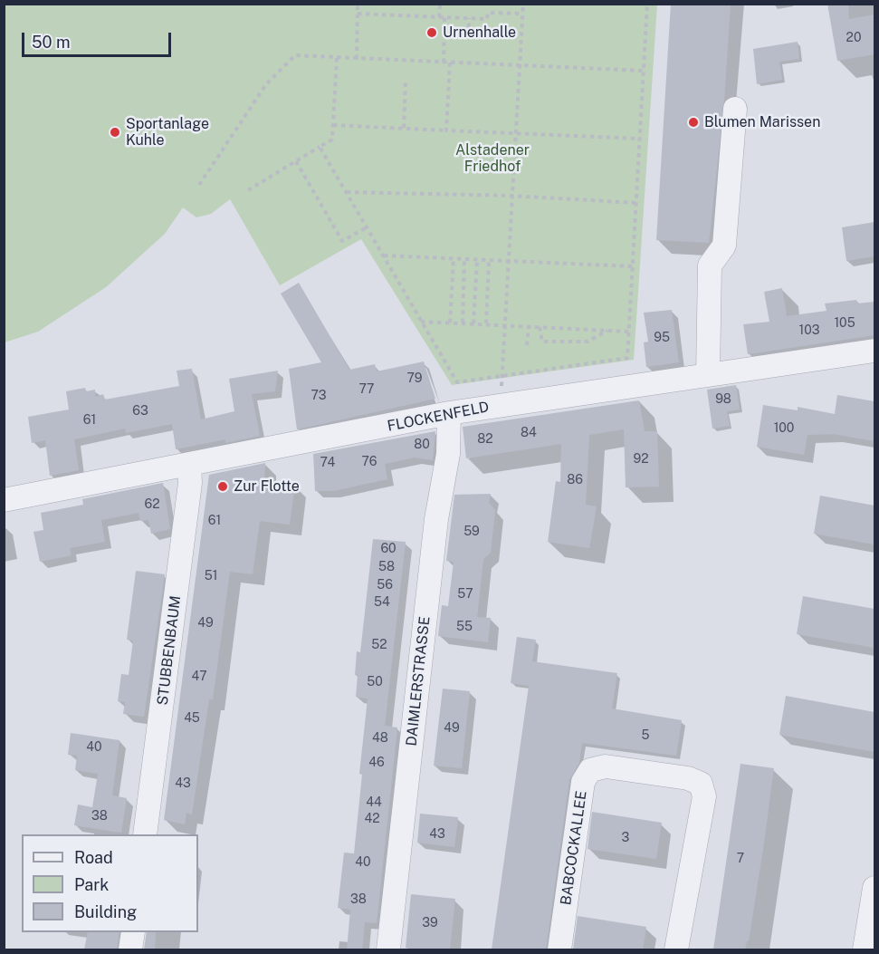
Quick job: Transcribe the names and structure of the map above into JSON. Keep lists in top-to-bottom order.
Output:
{
  "streets": {
    "street": [
      "FLOCKENFELD",
      "STUBBENBAUM",
      "DAIMLERSTRASSE",
      "BABCOCKALLEE"
    ]
  },
  "crossings": [
    ["FLOCKENFELD", "STUBBENBAUM"],
    ["FLOCKENFELD", "DAIMLERSTRASSE"]
  ],
  "parks": ["Alstadener Friedhof"],
  "places": [
    "Urnenhalle",
    "Blumen Marissen",
    "Sportanlage Kuhle",
    "Zur Flotte"
  ],
  "house_numbers": [
    "20",
    "105",
    "103",
    "95",
    "79",
    "77",
    "73",
    "98",
    "63",
    "61",
    "100",
    "84",
    "82",
    "80",
    "92",
    "76",
    "74",
    "86",
    "62",
    "61",
    "59",
    "60",
    "58",
    "51",
    "56",
    "57",
    "54",
    "49",
    "55",
    "52",
    "47",
    "50",
    "45",
    "49",
    "5",
    "48",
    "40",
    "46",
    "43",
    "44",
    "38",
    "42",
    "43",
    "3",
    "7",
    "40",
    "38",
    "39"
  ],
  "legend": ["Road", "Park", "Building"],
  "scale_bar": "50 m"
}
